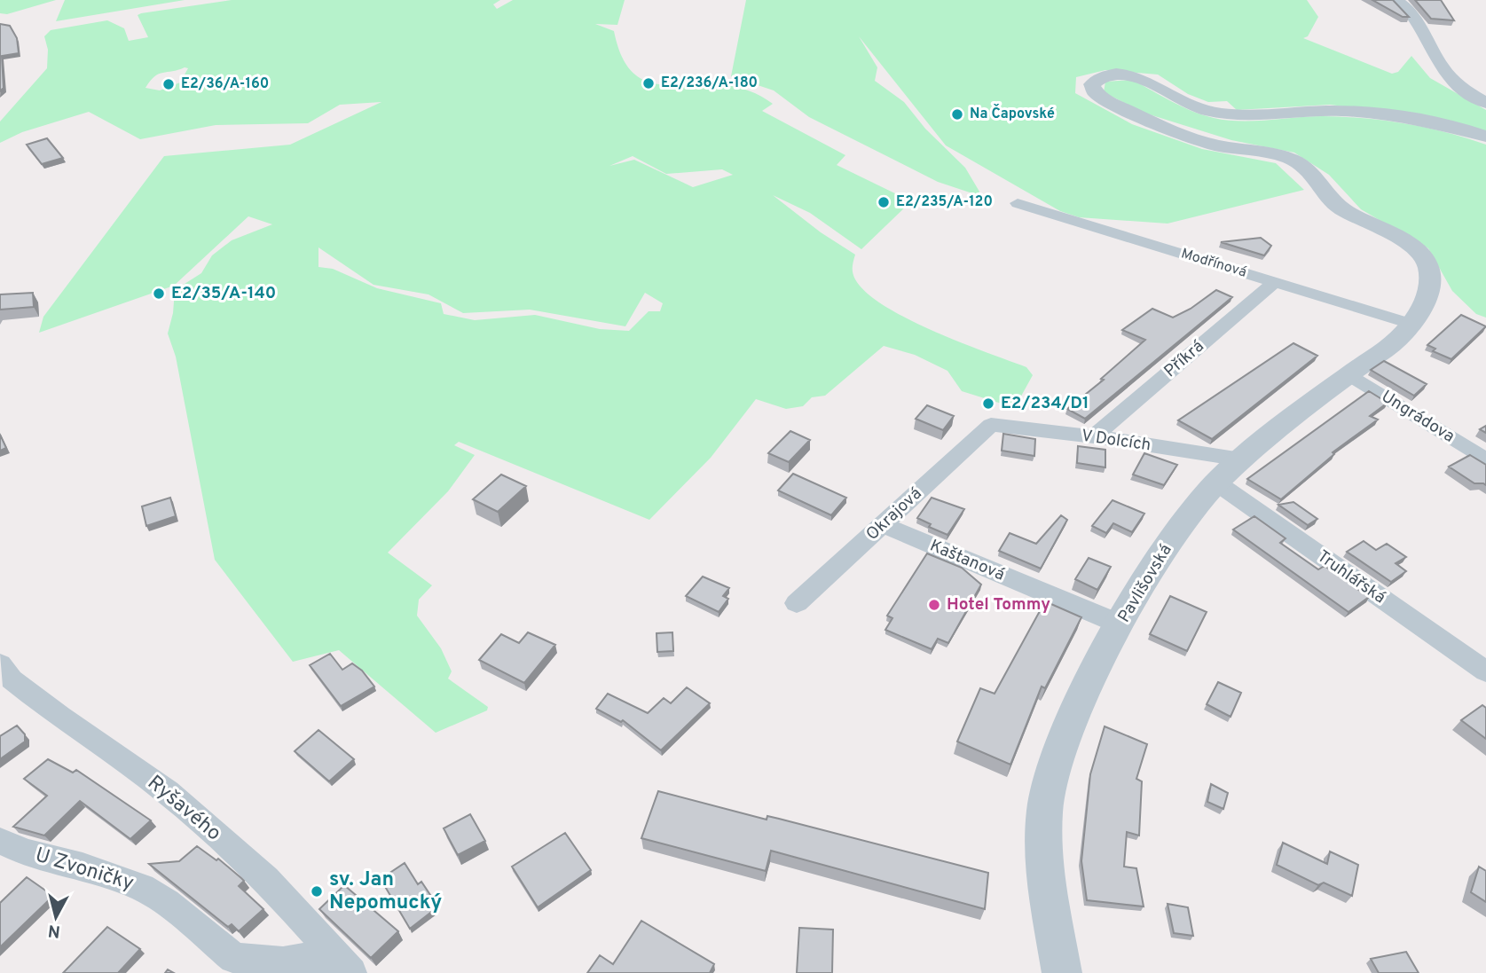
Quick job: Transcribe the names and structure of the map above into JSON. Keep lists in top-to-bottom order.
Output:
{
  "streets": {
    "street": [
      "Modřínová",
      "Příkrá",
      "Ungrádova",
      "V Dolcích",
      "Okrajová",
      "Kaštanová",
      "Truhlářská",
      "Pavlišovská",
      "Ryšavého",
      "U Zvoničky"
    ]
  },
  "crossings": [
    ["Modřínová", "Příkrá"],
    ["Modřínová", "Pavlišovská"],
    ["Příkrá", "V Dolcích"],
    ["Ungrádova", "Pavlišovská"],
    ["V Dolcích", "Okrajová"],
    ["V Dolcích", "Pavlišovská"],
    ["Okrajová", "Kaštanová"],
    ["Kaštanová", "Pavlišovská"],
    ["Truhlářská", "Pavlišovská"],
    ["Ryšavého", "U Zvoničky"]
  ],
  "places": [
    "E2/236/A-180",
    "E2/36/A-160",
    "Na Čapovské",
    "E2/235/A-120",
    "E2/35/A-140",
    "E2/234/D1",
    "Hotel Tommy",
    "sv. Jan Nepomucký"
  ],
  "north": "bottom"
}
